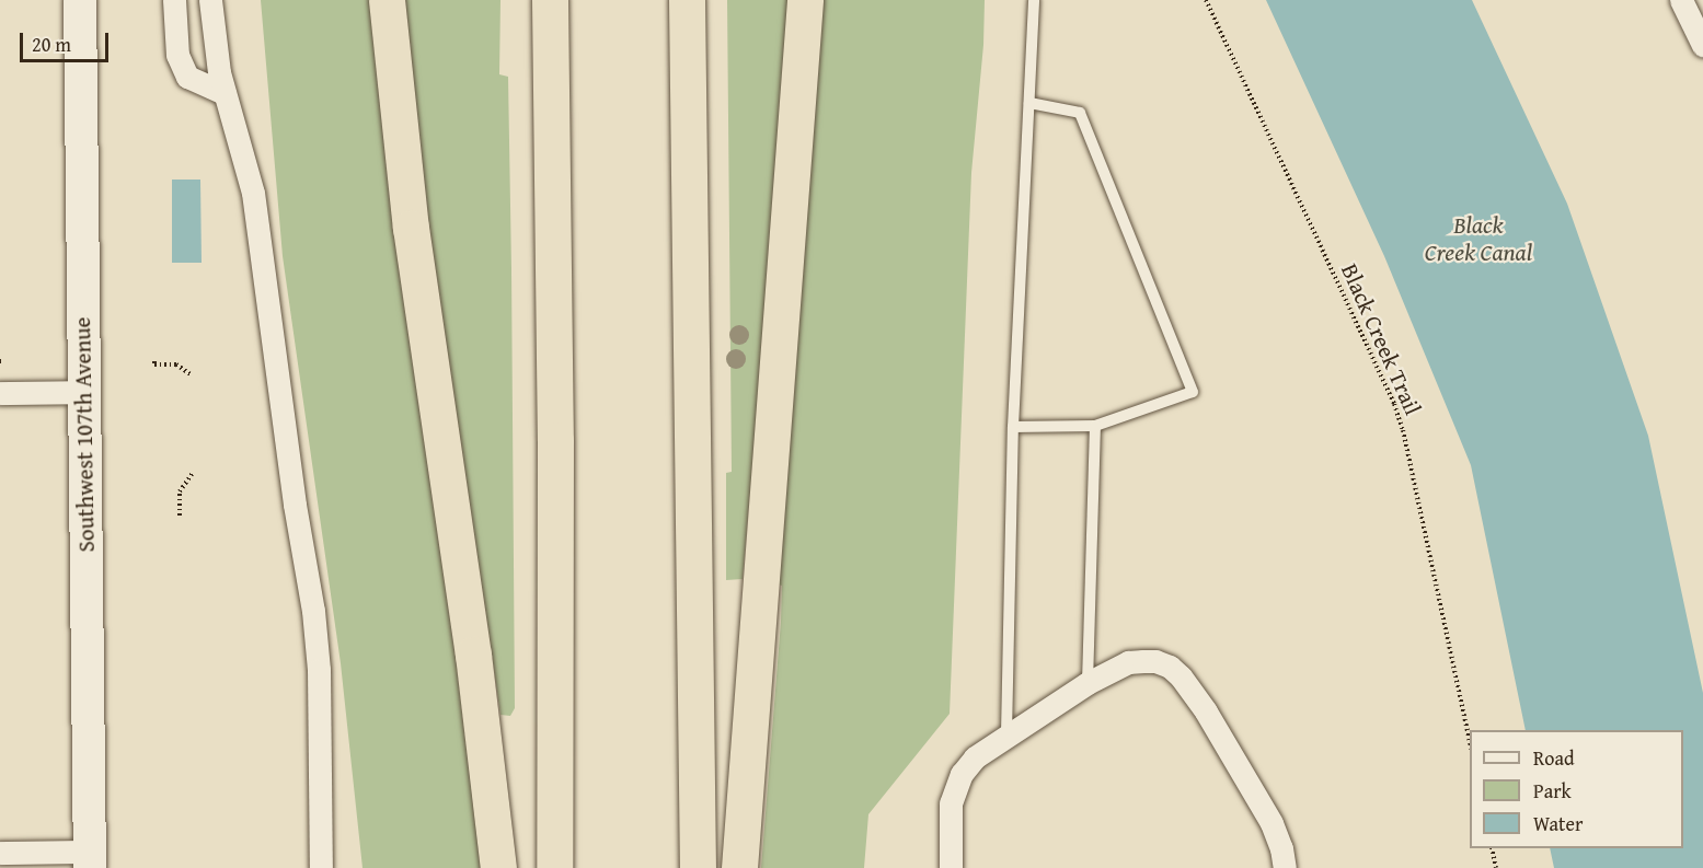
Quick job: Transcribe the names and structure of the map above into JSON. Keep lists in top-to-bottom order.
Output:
{
  "streets": {
    "street": ["Southwest 107th Avenue"],
    "path": ["Black Creek Trail"]
  },
  "water": ["Black Creek Canal"],
  "legend": ["Road", "Park", "Water"],
  "scale_bar": "20 m"
}
